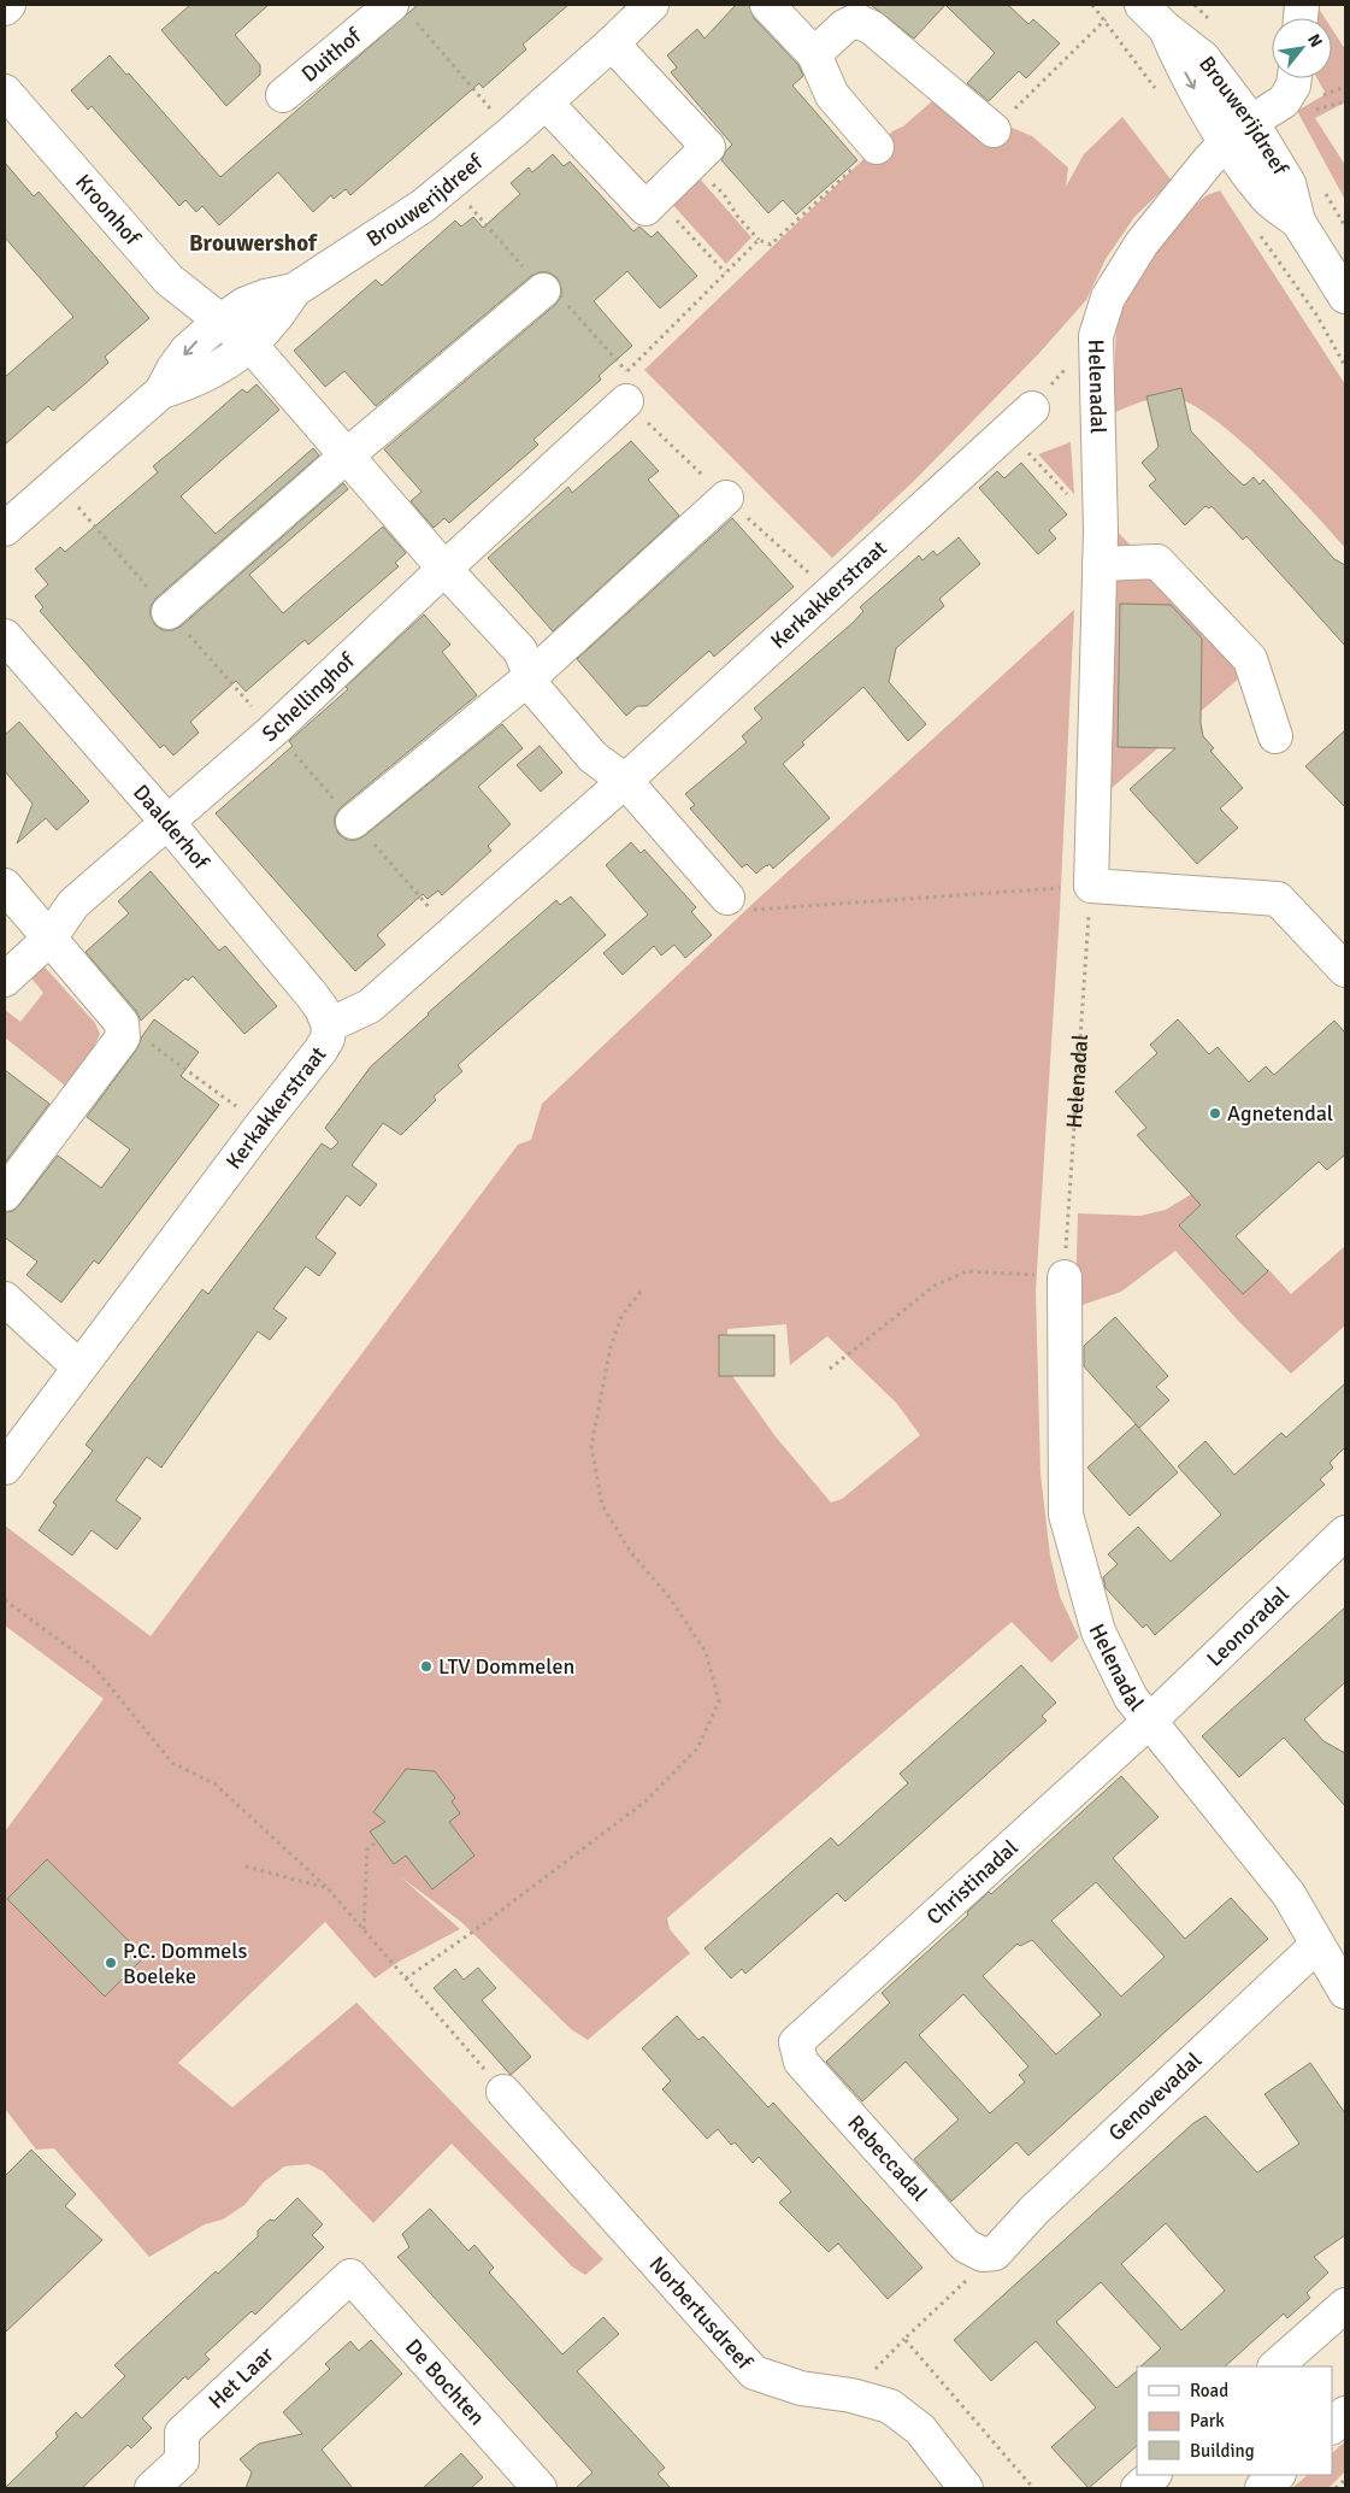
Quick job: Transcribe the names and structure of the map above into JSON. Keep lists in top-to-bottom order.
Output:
{
  "streets": {
    "street": [
      "Duithof",
      "Brouwerijdreef",
      "Kroonhof",
      "Helenadal",
      "Kerkakkerstraat",
      "Schellinghof",
      "Daalderhof",
      "Leonoradal",
      "Christinadal",
      "Genovevadal",
      "Rebeccadal",
      "Norbertusdreef",
      "Het Laar",
      "De Bochten"
    ]
  },
  "crossings": [
    ["Brouwerijdreef", "Kroonhof"],
    ["Brouwerijdreef", "Helenadal"],
    ["Helenadal", "Leonoradal"],
    ["Helenadal", "Christinadal"],
    ["Helenadal", "Genovevadal"],
    ["Kerkakkerstraat", "Daalderhof"],
    ["Schellinghof", "Daalderhof"],
    ["Leonoradal", "Christinadal"],
    ["Christinadal", "Rebeccadal"],
    ["Genovevadal", "Rebeccadal"],
    ["Het Laar", "De Bochten"]
  ],
  "districts": ["Brouwershof"],
  "places": ["Agnetendal", "LTV Dommelen", "P.C. Dommels Boeleke"],
  "legend": ["Road", "Park", "Building"],
  "north": "top right"
}
